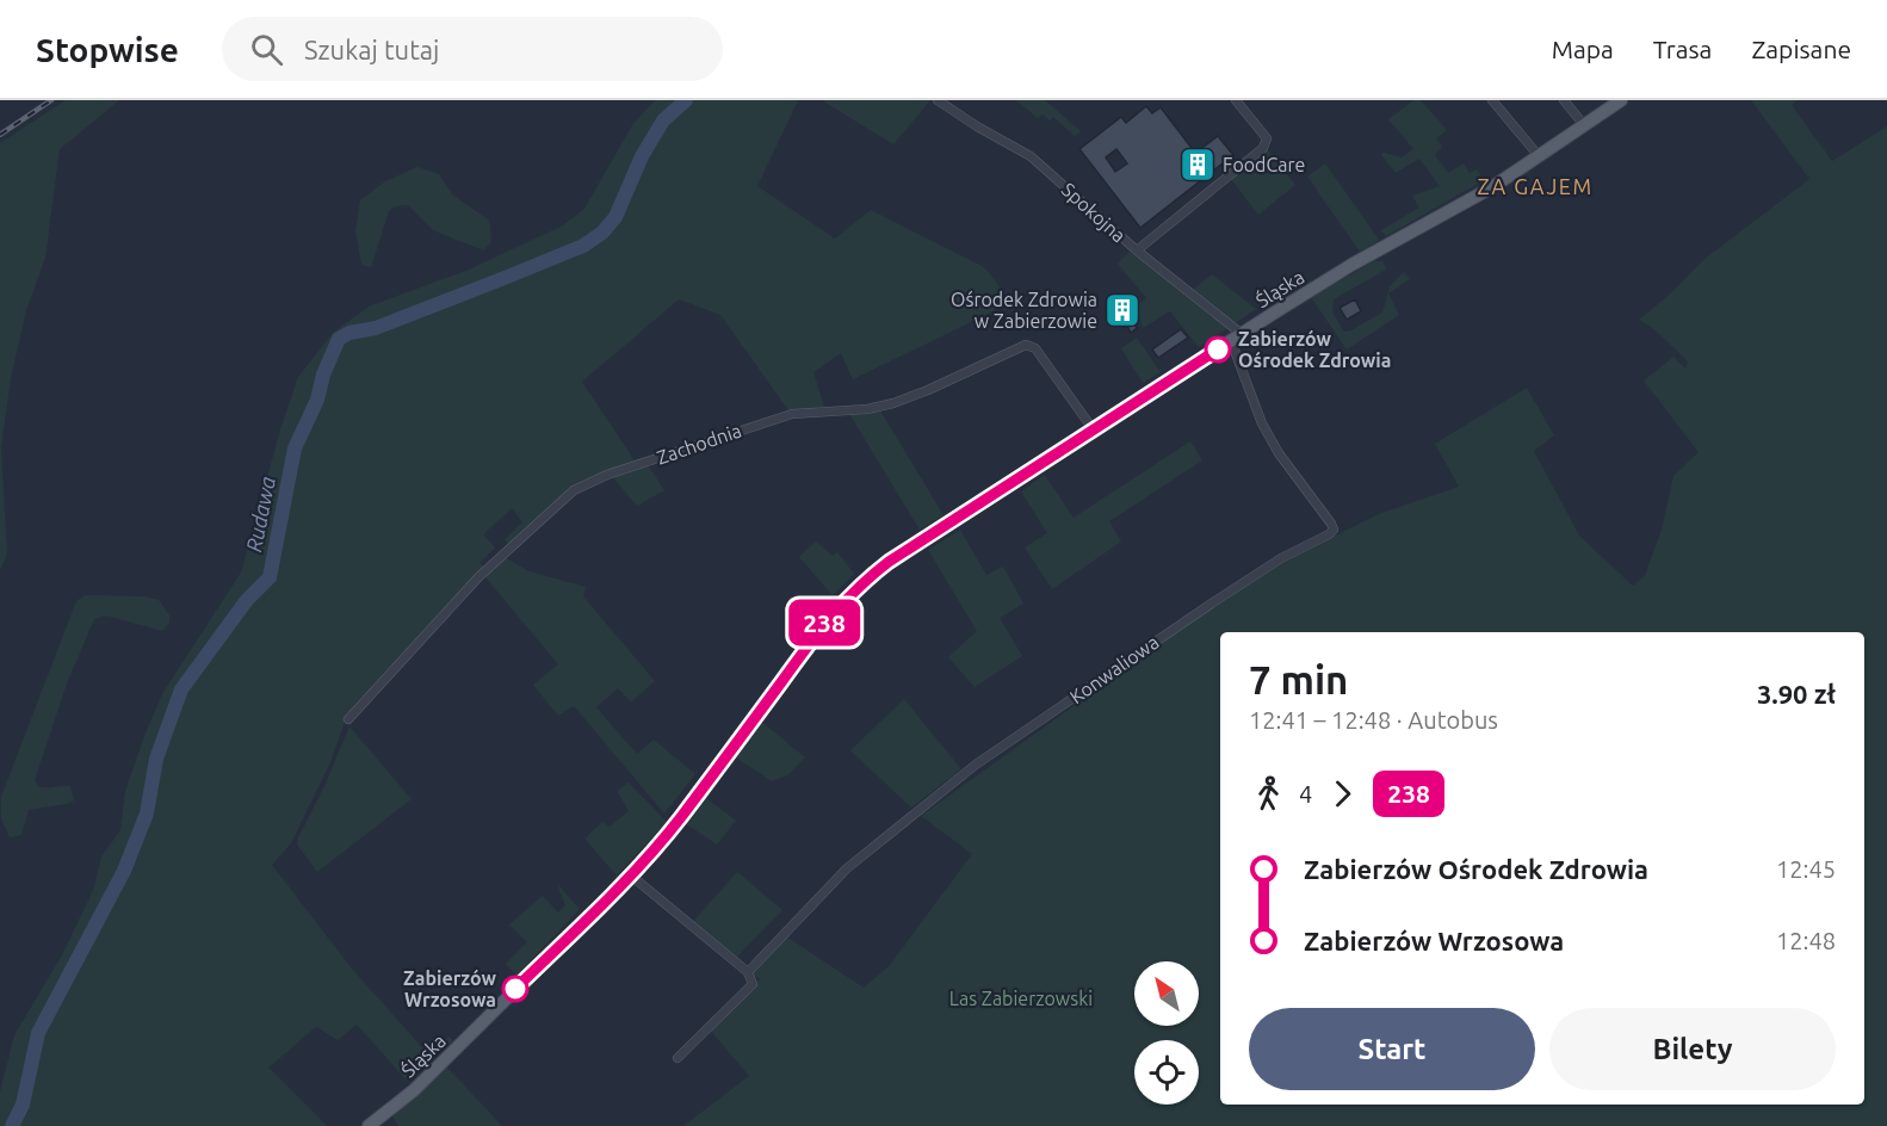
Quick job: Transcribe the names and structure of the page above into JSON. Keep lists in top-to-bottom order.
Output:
{
  "streets": {
    "main road": ["Śląska"],
    "street": ["Spokojna", "Zachodnia", "Konwaliowa"]
  },
  "crossings": [
    ["Spokojna", "Śląska"],
    ["Spokojna", "Konwaliowa"],
    ["Śląska", "Zachodnia"],
    ["Śląska", "Konwaliowa"]
  ],
  "districts": ["ZA GAJEM"],
  "water": ["Rudawa"],
  "parks": ["Las Zabierzowski"],
  "places": {
    "building": ["FoodCare", "Ośrodek Zdrowia w Zabierzowie"],
    "other": ["Zabierzów Ośrodek Zdrowia", "Zabierzów Wrzosowa"]
  },
  "lines": ["bus line 238"],
  "north": "top left",
  "page": {
    "header": "Stopwise",
    "search": "Szukaj tutaj",
    "nav": ["Mapa", "Trasa", "Zapisane"],
    "on_map": "238",
    "heading": ["7 min", "12:41 – 12:48 · Autobus", "3.90 zł"],
    "legs": ["4", "238"],
    "list": [
      {
        "name": "Zabierzów Ośrodek Zdrowia",
        "value": "12:45"
      },
      {
        "name": "Zabierzów Wrzosowa",
        "value": "12:48"
      }
    ],
    "buttons": ["Start", "Bilety"]
  }
}
